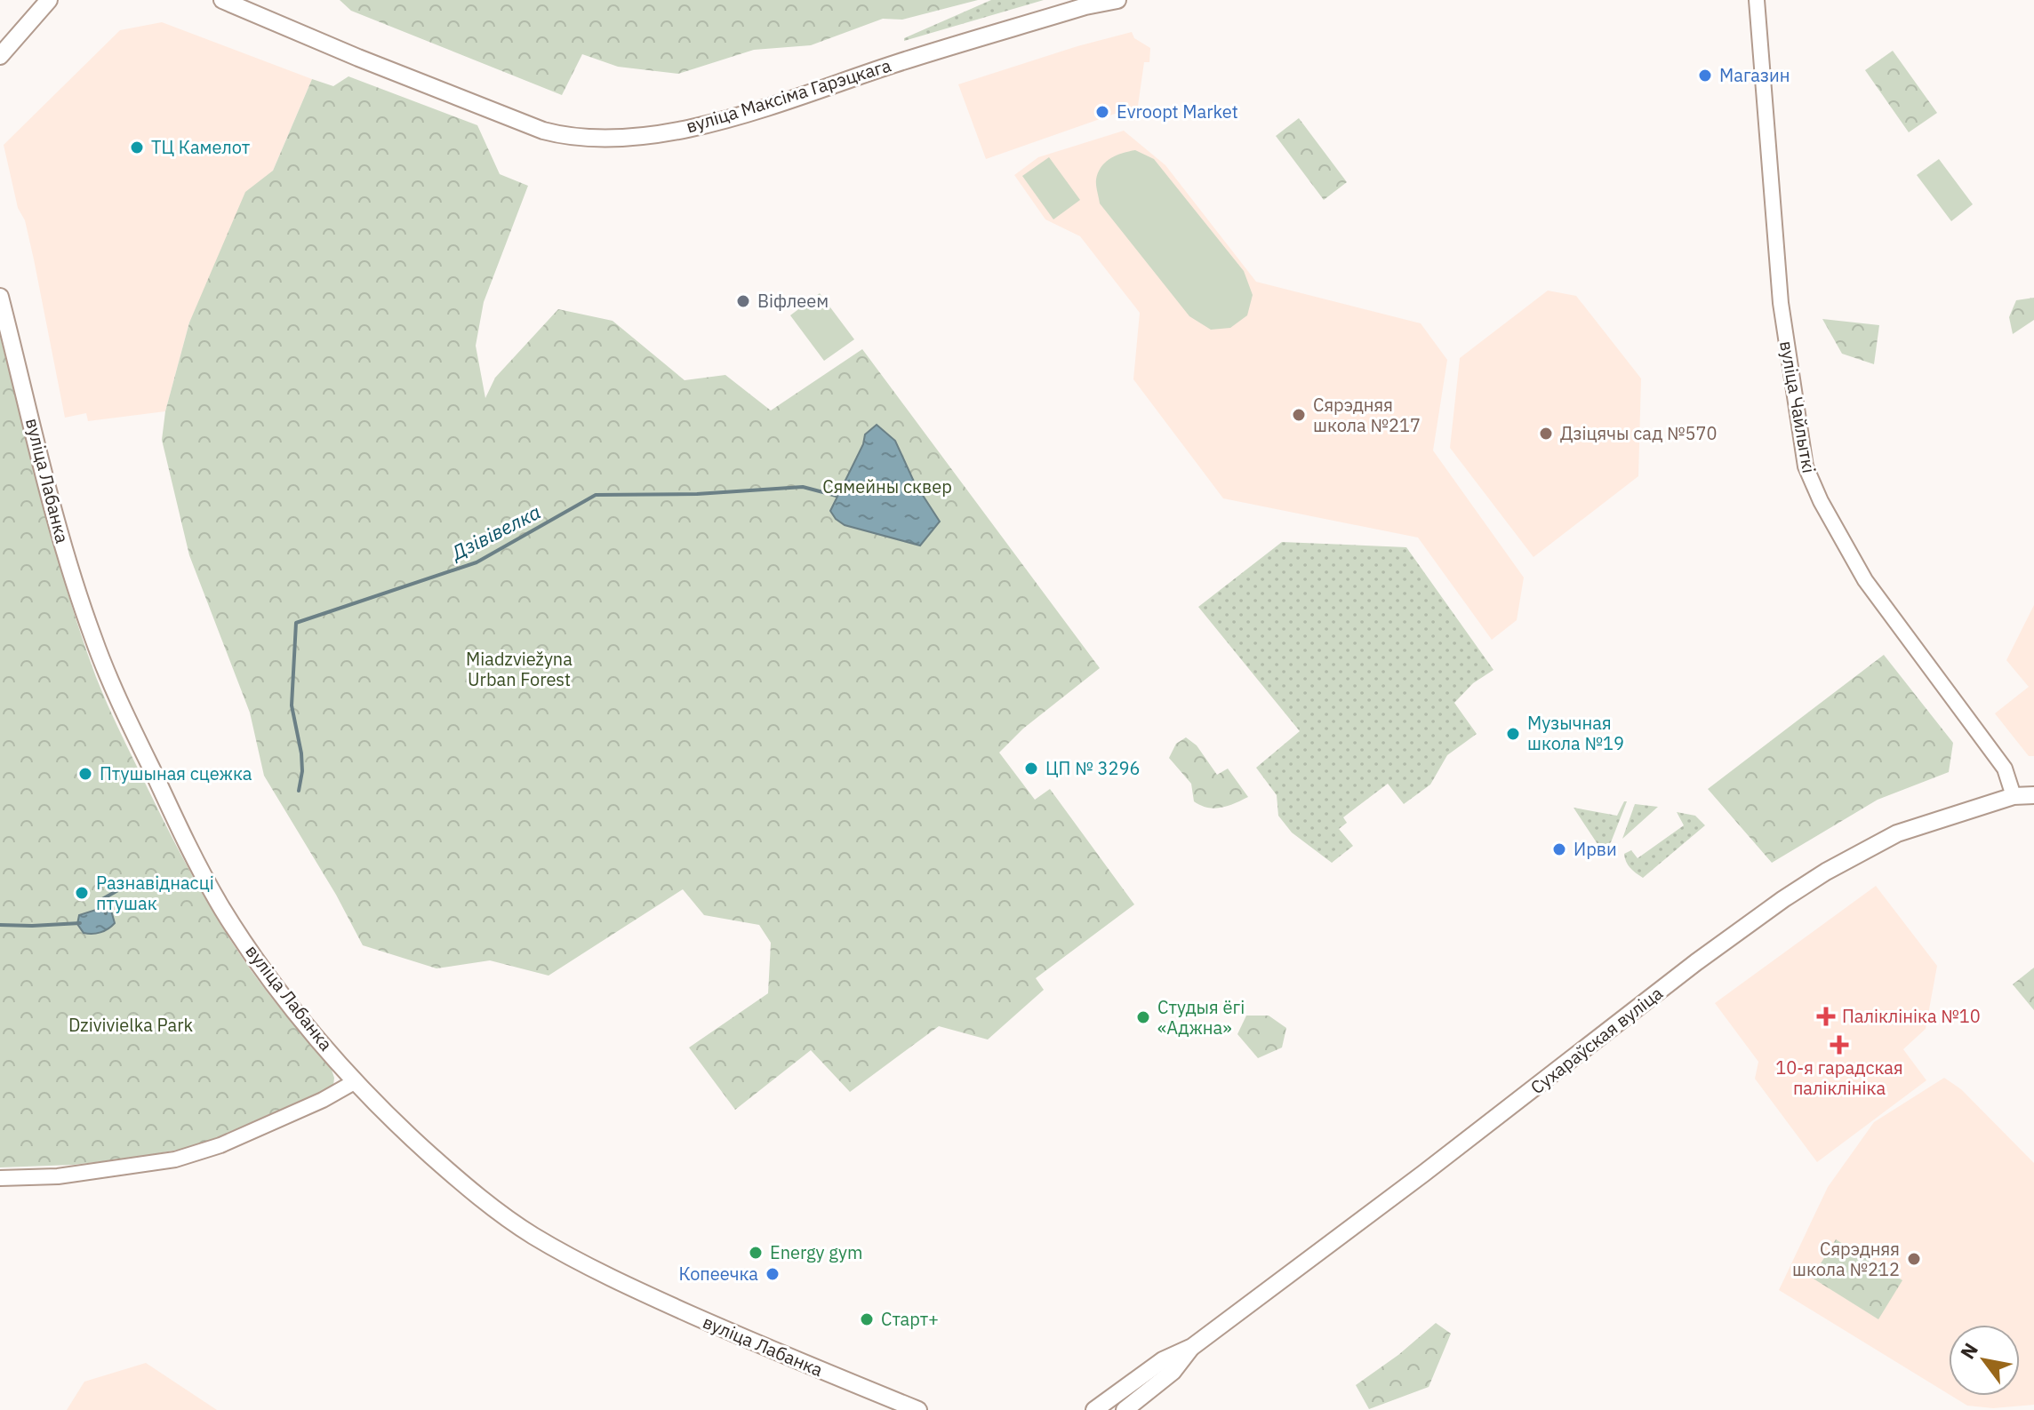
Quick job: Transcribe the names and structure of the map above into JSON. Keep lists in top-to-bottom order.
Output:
{
  "streets": {
    "main road": ["вуліца Максіма Гарэцкага", "вуліца Лабанка", "Сухараўская вуліца"],
    "street": ["вуліца Чайлыткі"]
  },
  "crossings": [
    ["вуліца Чайлыткі", "Сухараўская вуліца"]
  ],
  "water": ["Дзівівелка"],
  "parks": ["Сямейны сквер", "Miadzviežyna Urban Forest", "Dzivivielka Park"],
  "places": {
    "other": [
      "Магазин",
      "Evroopt Market",
      "ТЦ Камелот",
      "Віфлеем",
      "Сярэдняя школа №217",
      "Дзіцячы сад №570",
      "Музычная школа №19",
      "ЦП № 3296",
      "Птушыная сцежка",
      "Ирви",
      "Разнавіднасці птушак",
      "Студыя ёгі «Аджна»",
      "Energy gym",
      "Сярэдняя школа №212",
      "Копеечка",
      "Старт+"
    ],
    "health": ["Паліклініка №10", "10-я гарадская паліклініка"]
  },
  "north": "top left"
}
